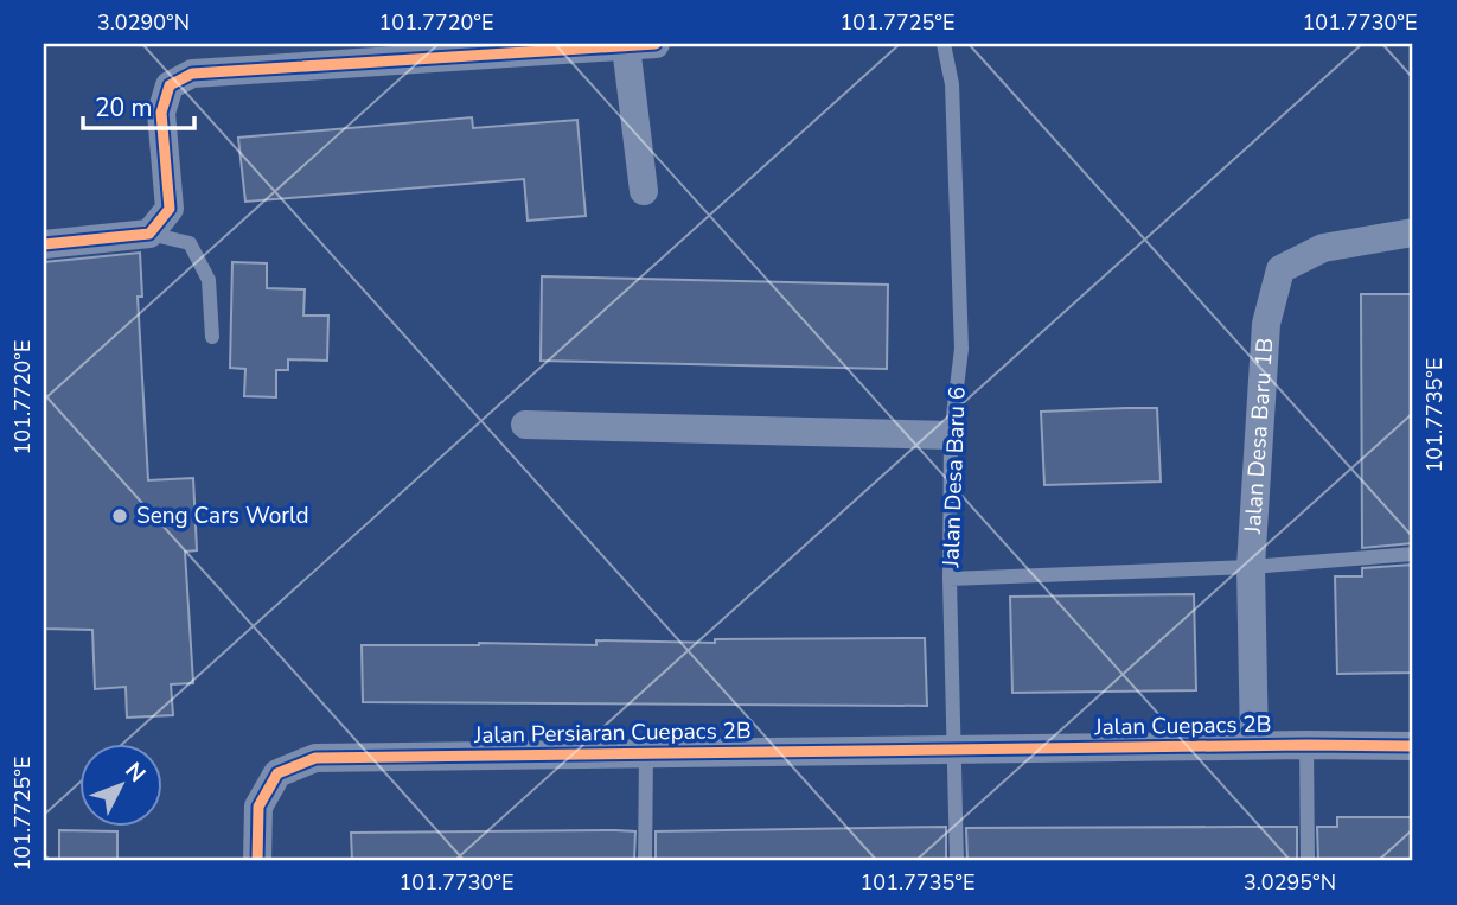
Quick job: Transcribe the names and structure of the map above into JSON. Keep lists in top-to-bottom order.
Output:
{
  "streets": {
    "street": ["Jalan Desa Baru 1B", "Jalan Cuepacs 2B", "Jalan Persiaran Cuepacs 2B"],
    "lane": ["Jalan Desa Baru 6"]
  },
  "crossings": [
    ["Jalan Desa Baru 1B", "Jalan Cuepacs 2B"],
    ["Jalan Desa Baru 6", "Jalan Cuepacs 2B"],
    ["Jalan Desa Baru 6", "Jalan Persiaran Cuepacs 2B"],
    ["Jalan Cuepacs 2B", "Jalan Persiaran Cuepacs 2B"]
  ],
  "places": ["Seng Cars World"],
  "scale_bar": "20 m",
  "north": "top right",
  "coordinates": [
    "3.0290°N",
    "101.7720°E",
    "101.7725°E",
    "101.7730°E",
    "101.7735°E",
    "3.0295°N"
  ]
}
